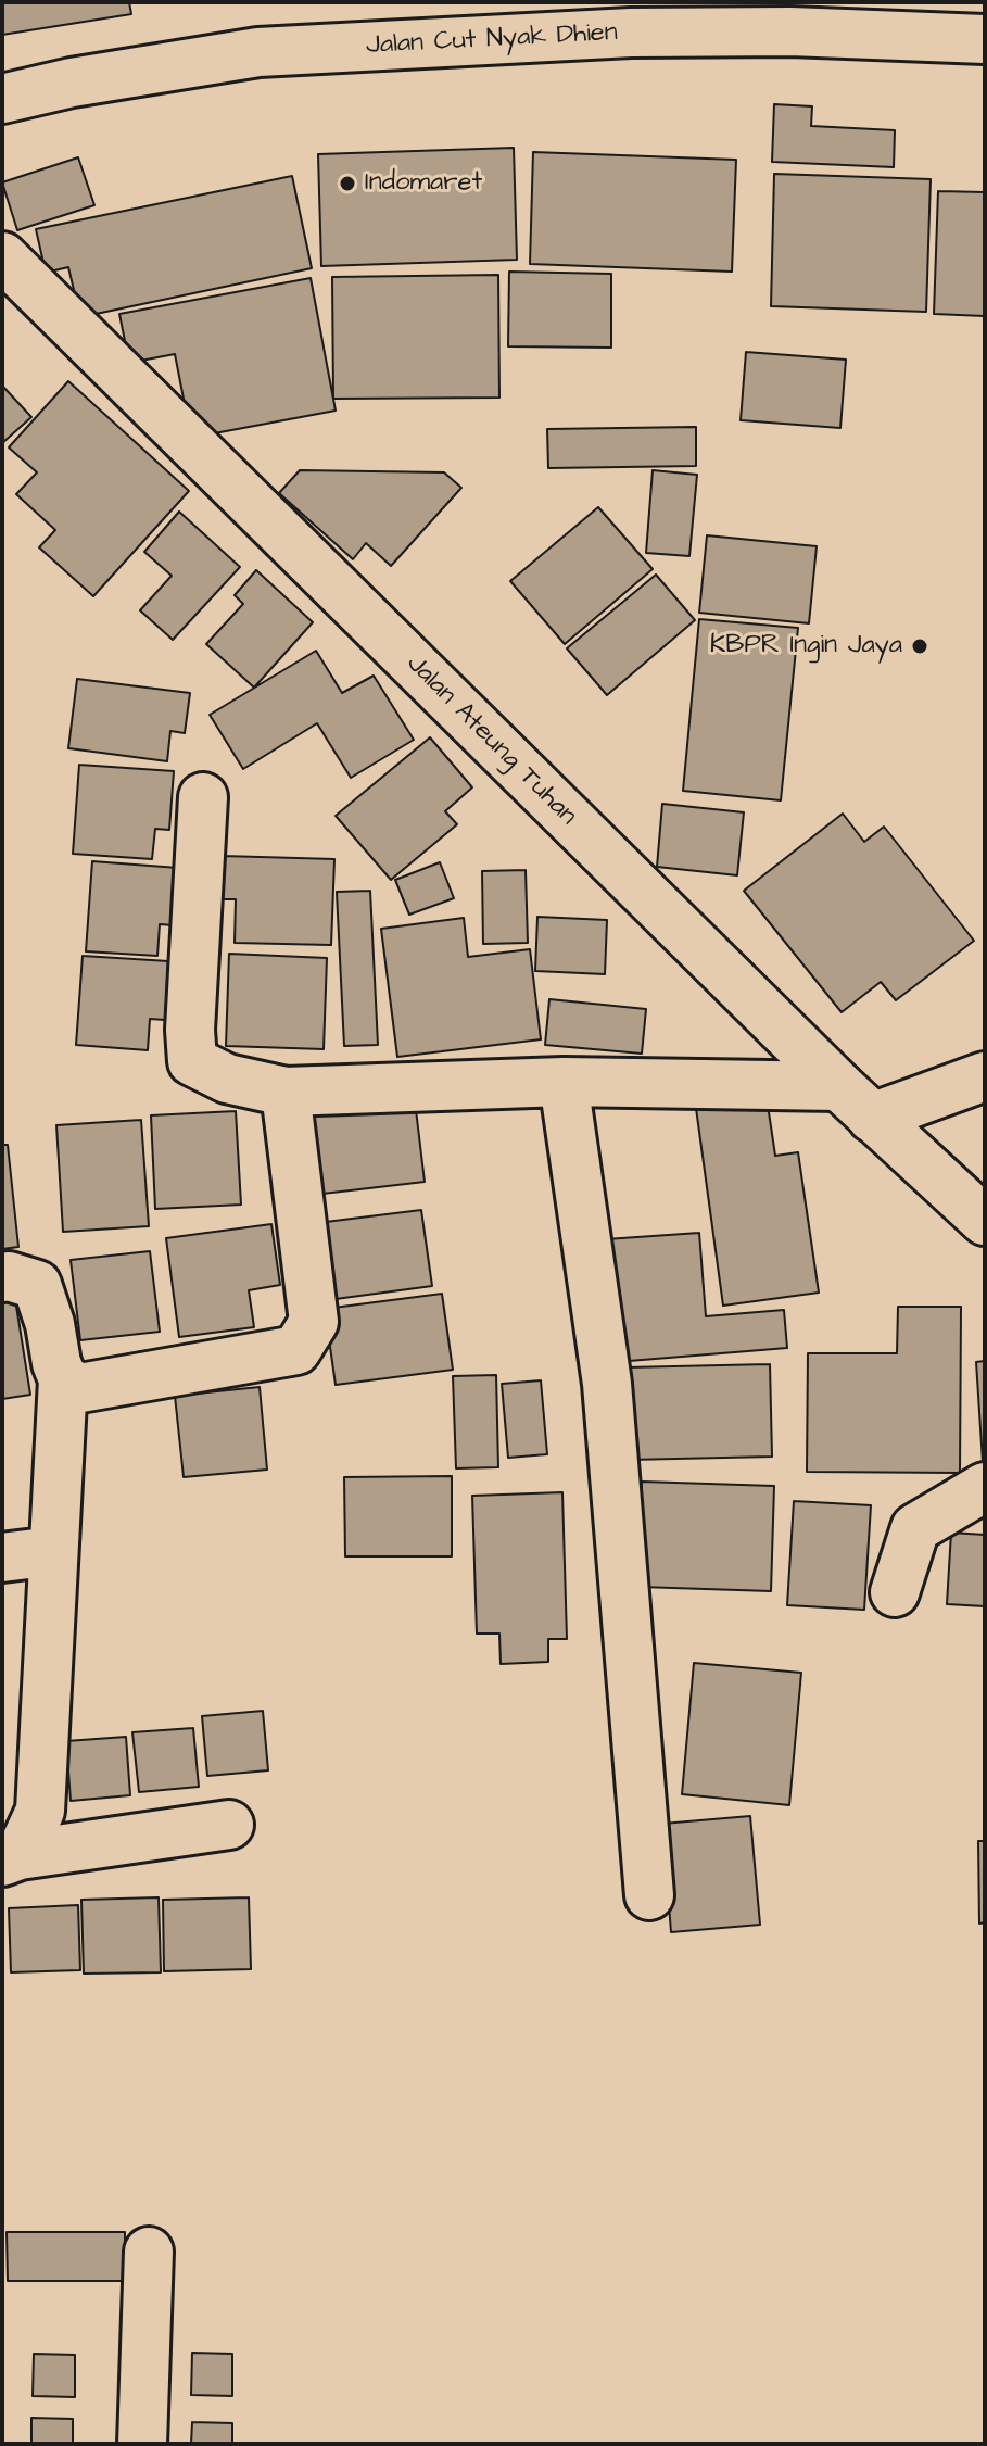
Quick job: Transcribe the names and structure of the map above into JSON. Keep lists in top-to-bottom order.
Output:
{
  "streets": {
    "main road": ["Jalan Cut Nyak Dhien", "Jalan Ateung Tuhan"]
  },
  "places": ["Indomaret", "KBPR Ingin Jaya"]
}
